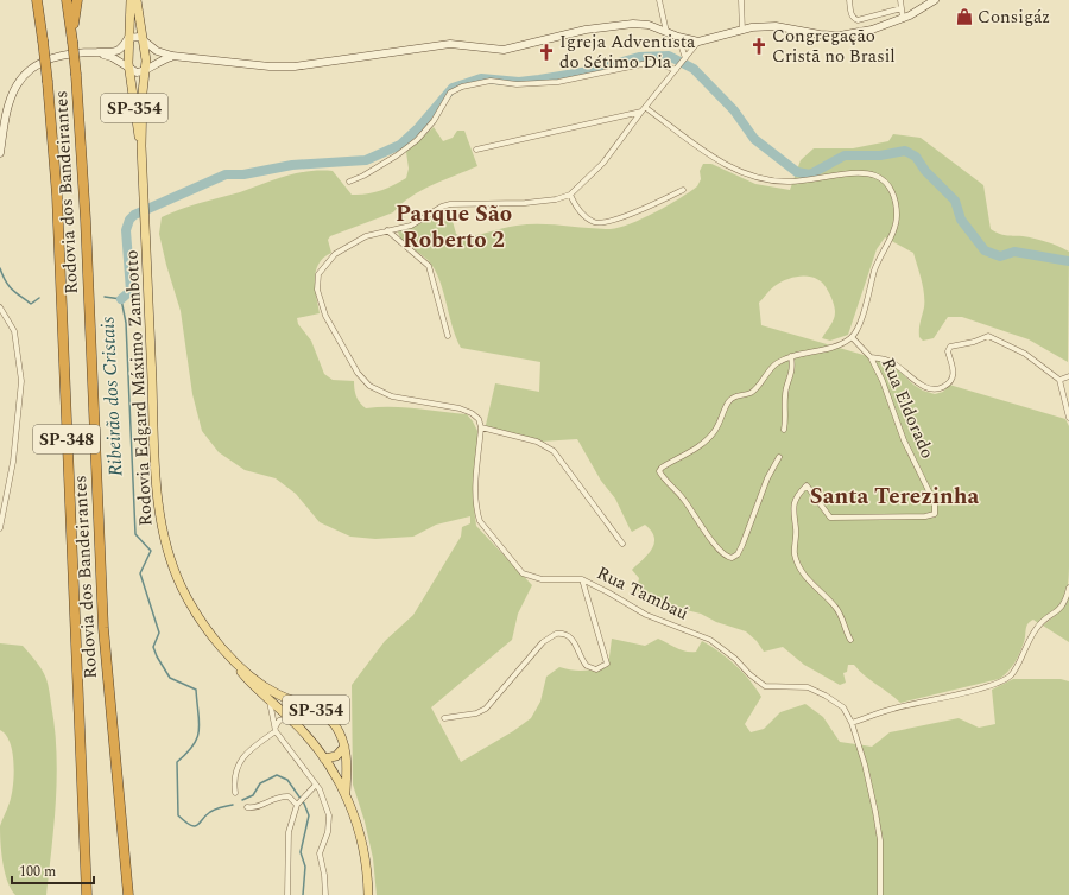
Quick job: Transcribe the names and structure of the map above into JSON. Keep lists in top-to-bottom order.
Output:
{
  "streets": {
    "highway": ["Rodovia dos Bandeirantes", "SP-348"],
    "main road": ["SP-354", "Rodovia Edgard Máximo Zambotto"],
    "street": ["Rua Eldorado", "Rua Tambaú"]
  },
  "districts": ["Parque São Roberto 2", "Santa Terezinha"],
  "water": ["Ribeirão dos Cristais"],
  "places": {
    "shop": ["Consigáz"],
    "church": ["Congregação Cristã no Brasil", "Igreja Adventista do Sétimo Dia"]
  },
  "scale_bar": "100 m"
}
